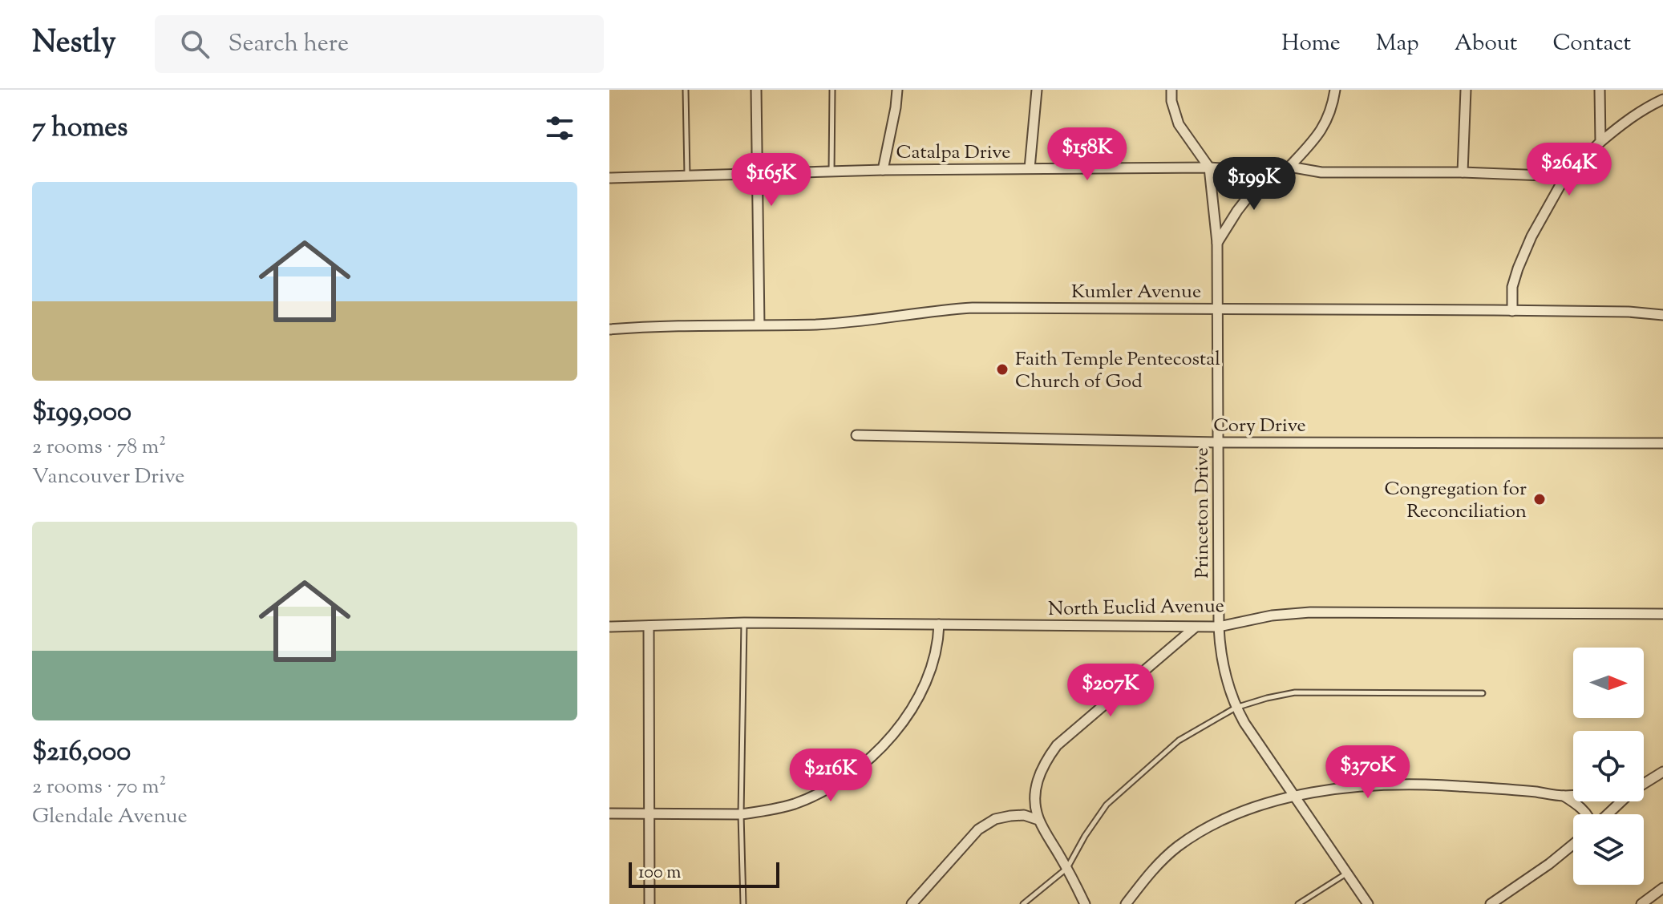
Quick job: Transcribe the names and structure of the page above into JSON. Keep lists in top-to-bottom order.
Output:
{
  "streets": {
    "street": [
      "Catalpa Drive",
      "Kumler Avenue",
      "Cory Drive",
      "Princeton Drive",
      "North Euclid Avenue"
    ]
  },
  "crossings": [
    ["Catalpa Drive", "Princeton Drive"],
    ["Kumler Avenue", "Princeton Drive"],
    ["Cory Drive", "Princeton Drive"],
    ["Princeton Drive", "North Euclid Avenue"]
  ],
  "places": ["Faith Temple Pentecostal Church of God", "Congregation for Reconciliation"],
  "scale_bar": "100 m",
  "north": "right",
  "page": {
    "header": "Nestly",
    "search": "Search here",
    "nav": [
      "Home",
      "Map",
      "About",
      "Contact"
    ],
    "heading": "7 homes",
    "price": [
      "$158K",
      "$264K",
      "$165K",
      "$199K",
      "$207K",
      "$370K",
      "$216K"
    ],
    "list": [
      {
        "name": "$199,000",
        "note": "2 rooms · 78 m² · Vancouver Drive"
      },
      {
        "name": "$216,000",
        "note": "2 rooms · 70 m² · Glendale Avenue"
      }
    ],
    "scale": "100 m"
  }
}
